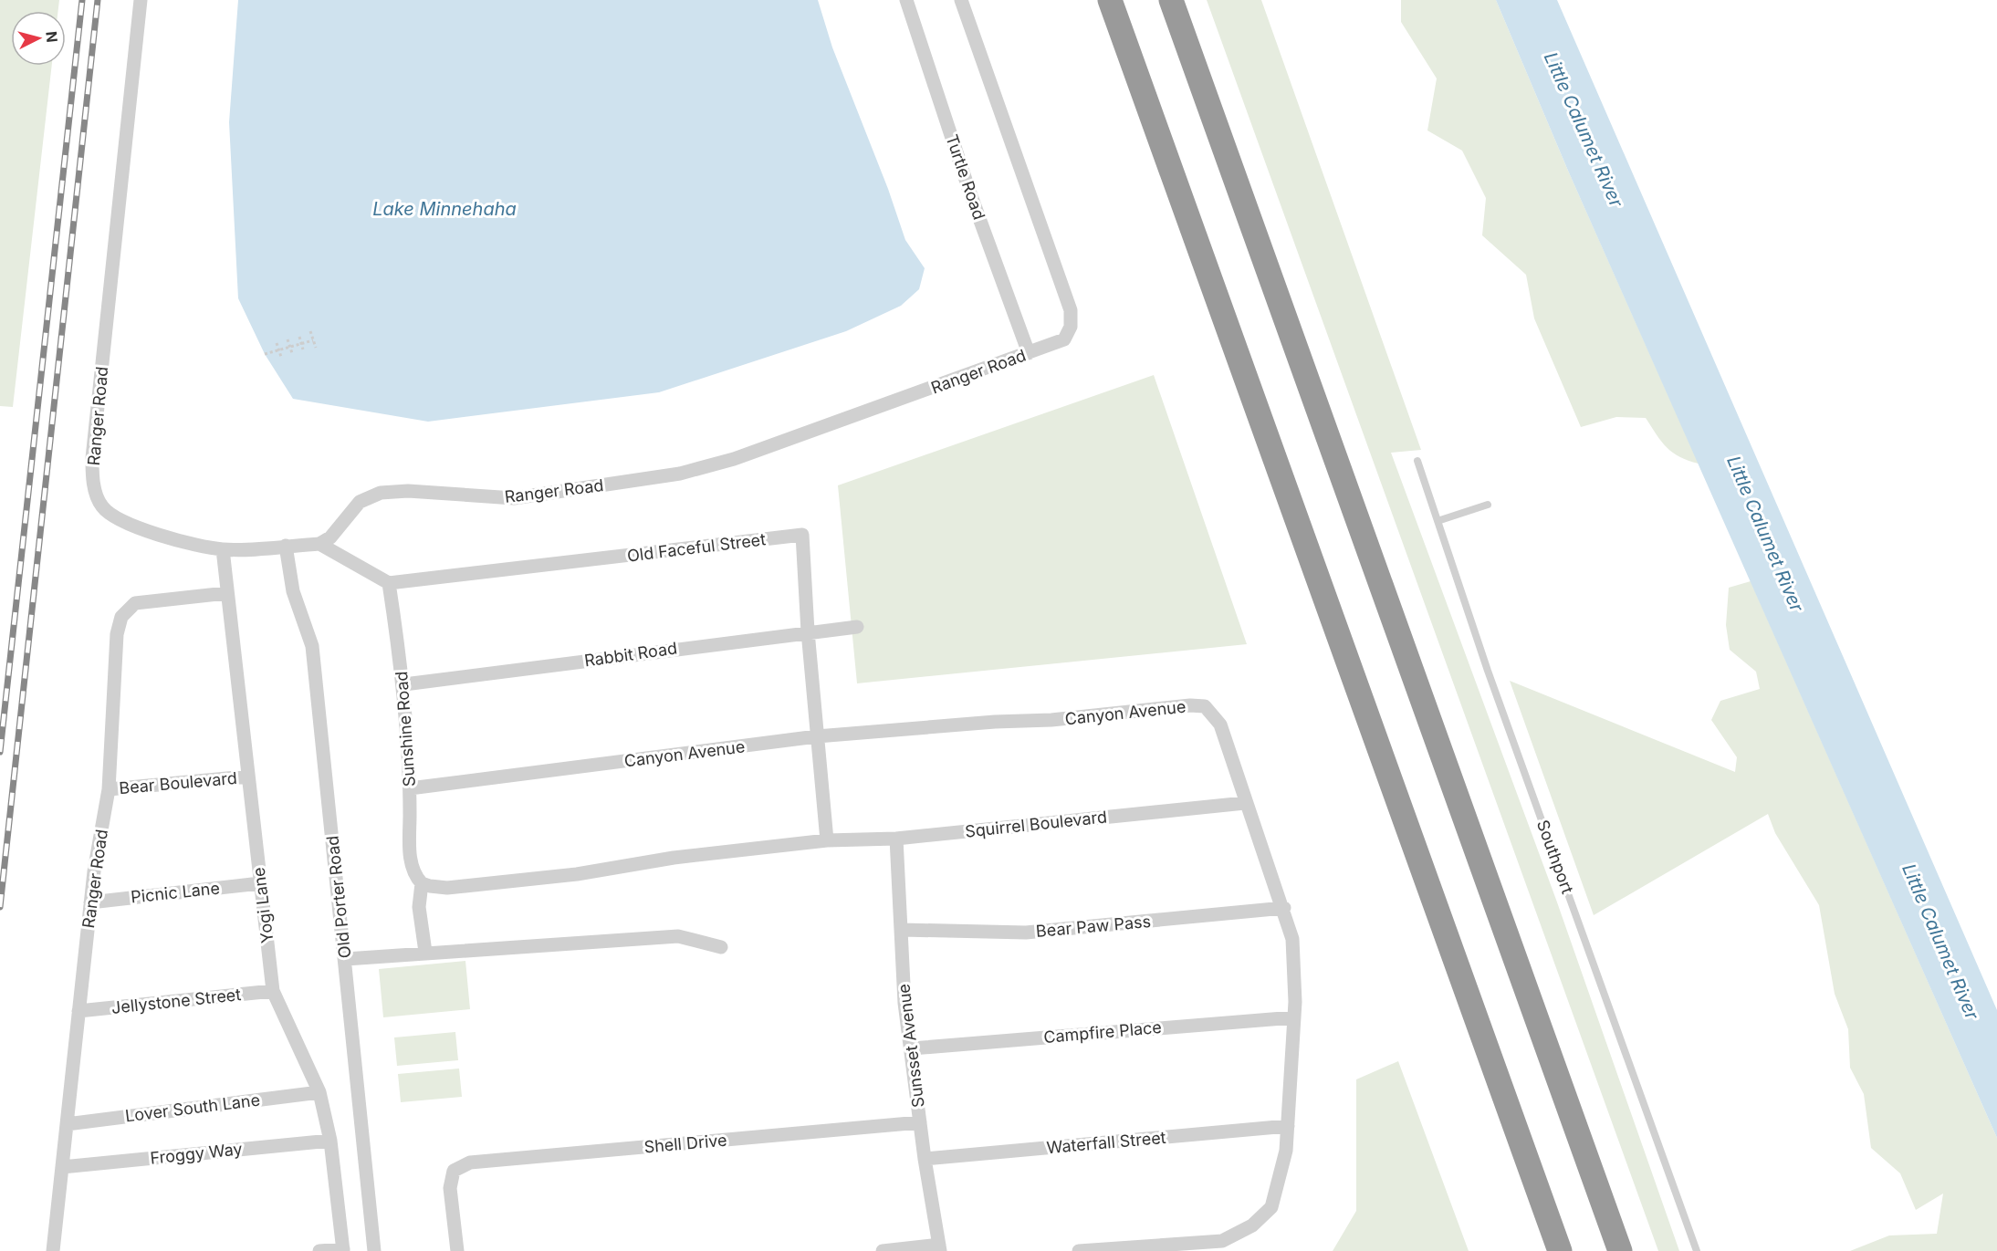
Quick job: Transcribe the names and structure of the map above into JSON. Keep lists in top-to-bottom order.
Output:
{
  "streets": {
    "street": [
      "Turtle Road",
      "Ranger Road",
      "Old Faceful Street",
      "Rabbit Road",
      "Canyon Avenue",
      "Sunshine Road",
      "Bear Boulevard",
      "Squirrel Boulevard",
      "Picnic Lane",
      "Old Porter Road",
      "Yogi Lane",
      "Bear Paw Pass",
      "Jellystone Street",
      "Campfire Place",
      "Sunsset Avenue",
      "Lover South Lane",
      "Waterfall Street",
      "Shell Drive",
      "Froggy Way"
    ],
    "lane": ["Southport"]
  },
  "crossings": [
    ["Turtle Road", "Ranger Road"],
    ["Ranger Road", "Bear Boulevard"],
    ["Ranger Road", "Picnic Lane"],
    ["Ranger Road", "Old Porter Road"],
    ["Ranger Road", "Yogi Lane"],
    ["Ranger Road", "Jellystone Street"],
    ["Ranger Road", "Lover South Lane"],
    ["Ranger Road", "Froggy Way"],
    ["Old Faceful Street", "Rabbit Road"],
    ["Old Faceful Street", "Canyon Avenue"],
    ["Old Faceful Street", "Sunshine Road"],
    ["Old Faceful Street", "Squirrel Boulevard"],
    ["Rabbit Road", "Sunshine Road"],
    ["Canyon Avenue", "Sunshine Road"],
    ["Canyon Avenue", "Squirrel Boulevard"],
    ["Canyon Avenue", "Bear Paw Pass"],
    ["Canyon Avenue", "Campfire Place"],
    ["Canyon Avenue", "Waterfall Street"],
    ["Bear Boulevard", "Yogi Lane"],
    ["Squirrel Boulevard", "Sunsset Avenue"],
    ["Picnic Lane", "Yogi Lane"],
    ["Yogi Lane", "Jellystone Street"],
    ["Yogi Lane", "Lover South Lane"],
    ["Yogi Lane", "Froggy Way"],
    ["Bear Paw Pass", "Sunsset Avenue"],
    ["Campfire Place", "Sunsset Avenue"],
    ["Sunsset Avenue", "Waterfall Street"],
    ["Sunsset Avenue", "Shell Drive"]
  ],
  "water": ["Little Calumet River", "Lake Minnehaha"],
  "north": "right"
}
